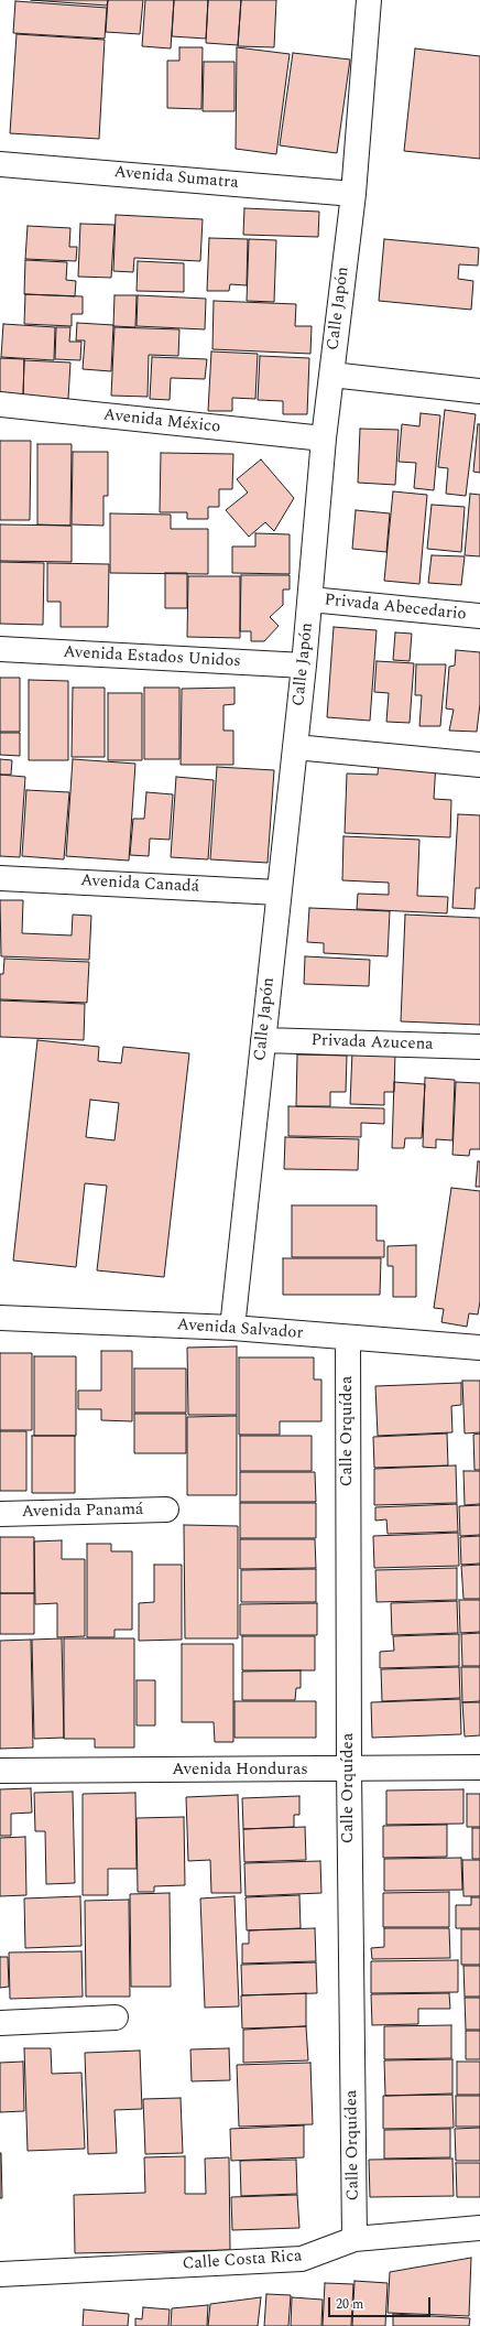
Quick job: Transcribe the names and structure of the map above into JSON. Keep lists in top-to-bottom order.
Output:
{
  "streets": {
    "street": [
      "Avenida Sumatra",
      "Calle Japón",
      "Avenida México",
      "Privada Abecedario",
      "Avenida Estados Unidos",
      "Avenida Canadá",
      "Privada Azucena",
      "Avenida Salvador",
      "Calle Orquídea",
      "Avenida Panamá",
      "Avenida Honduras",
      "Calle Costa Rica"
    ]
  },
  "crossings": [
    ["Avenida Sumatra", "Calle Japón"],
    ["Calle Japón", "Avenida México"],
    ["Calle Japón", "Privada Abecedario"],
    ["Calle Japón", "Avenida Estados Unidos"],
    ["Calle Japón", "Avenida Canadá"],
    ["Calle Japón", "Privada Azucena"],
    ["Calle Japón", "Avenida Salvador"],
    ["Avenida Salvador", "Calle Orquídea"],
    ["Calle Orquídea", "Avenida Honduras"],
    ["Calle Orquídea", "Calle Costa Rica"]
  ],
  "scale_bar": "20 m"
}
